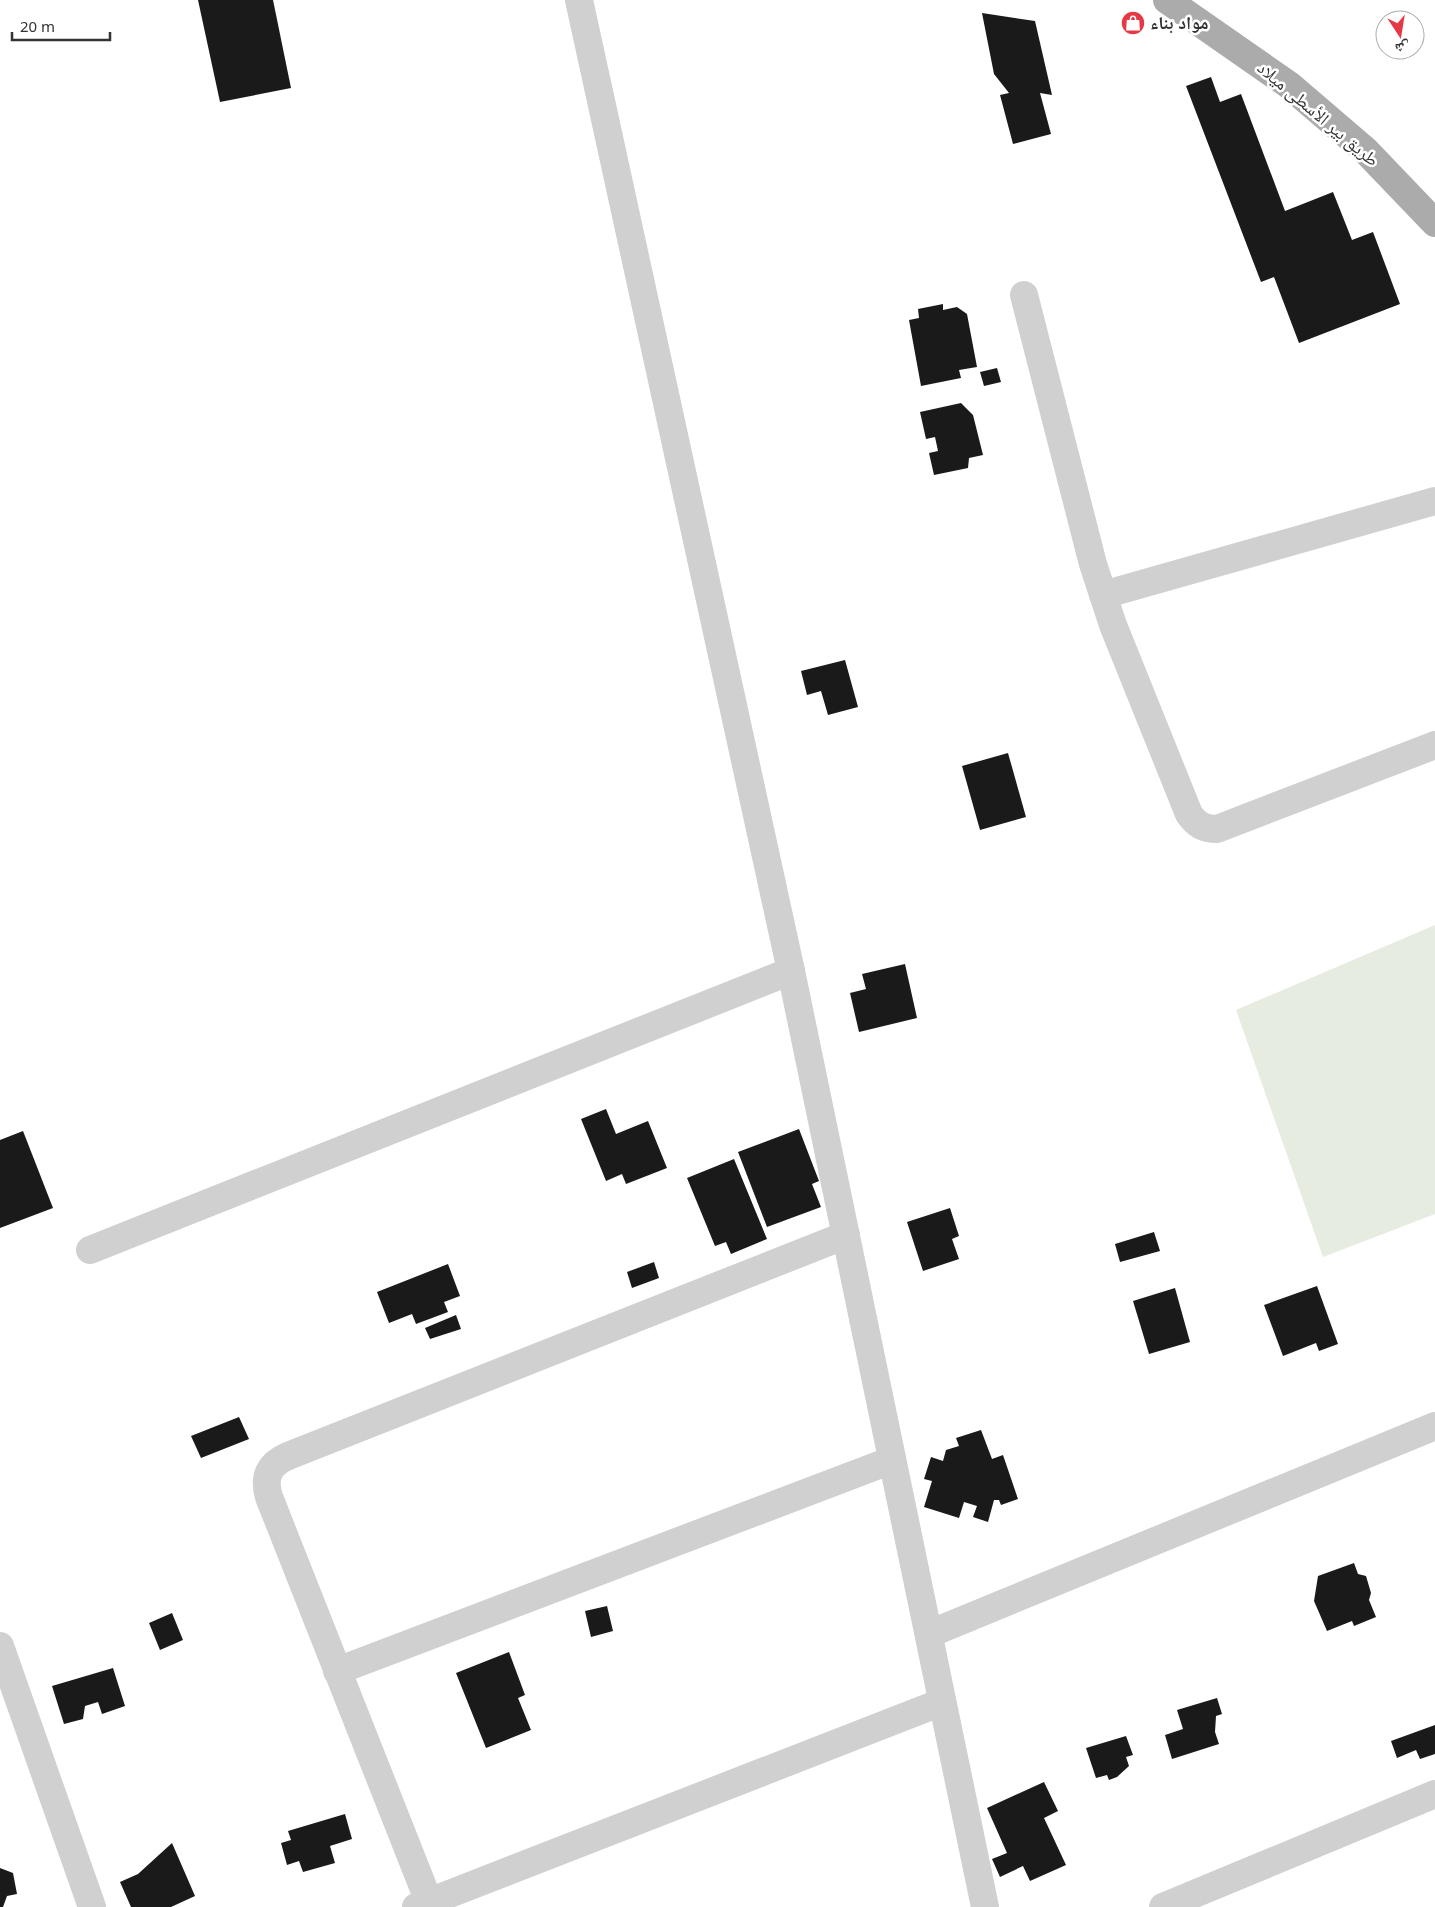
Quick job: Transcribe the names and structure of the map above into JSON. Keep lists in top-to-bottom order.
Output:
{
  "streets": {
    "main road": ["طريق بير الأسطى ميلاد"]
  },
  "places": {
    "shop": ["مواد بناء"]
  },
  "scale_bar": "20 m",
  "north": "bottom"
}
